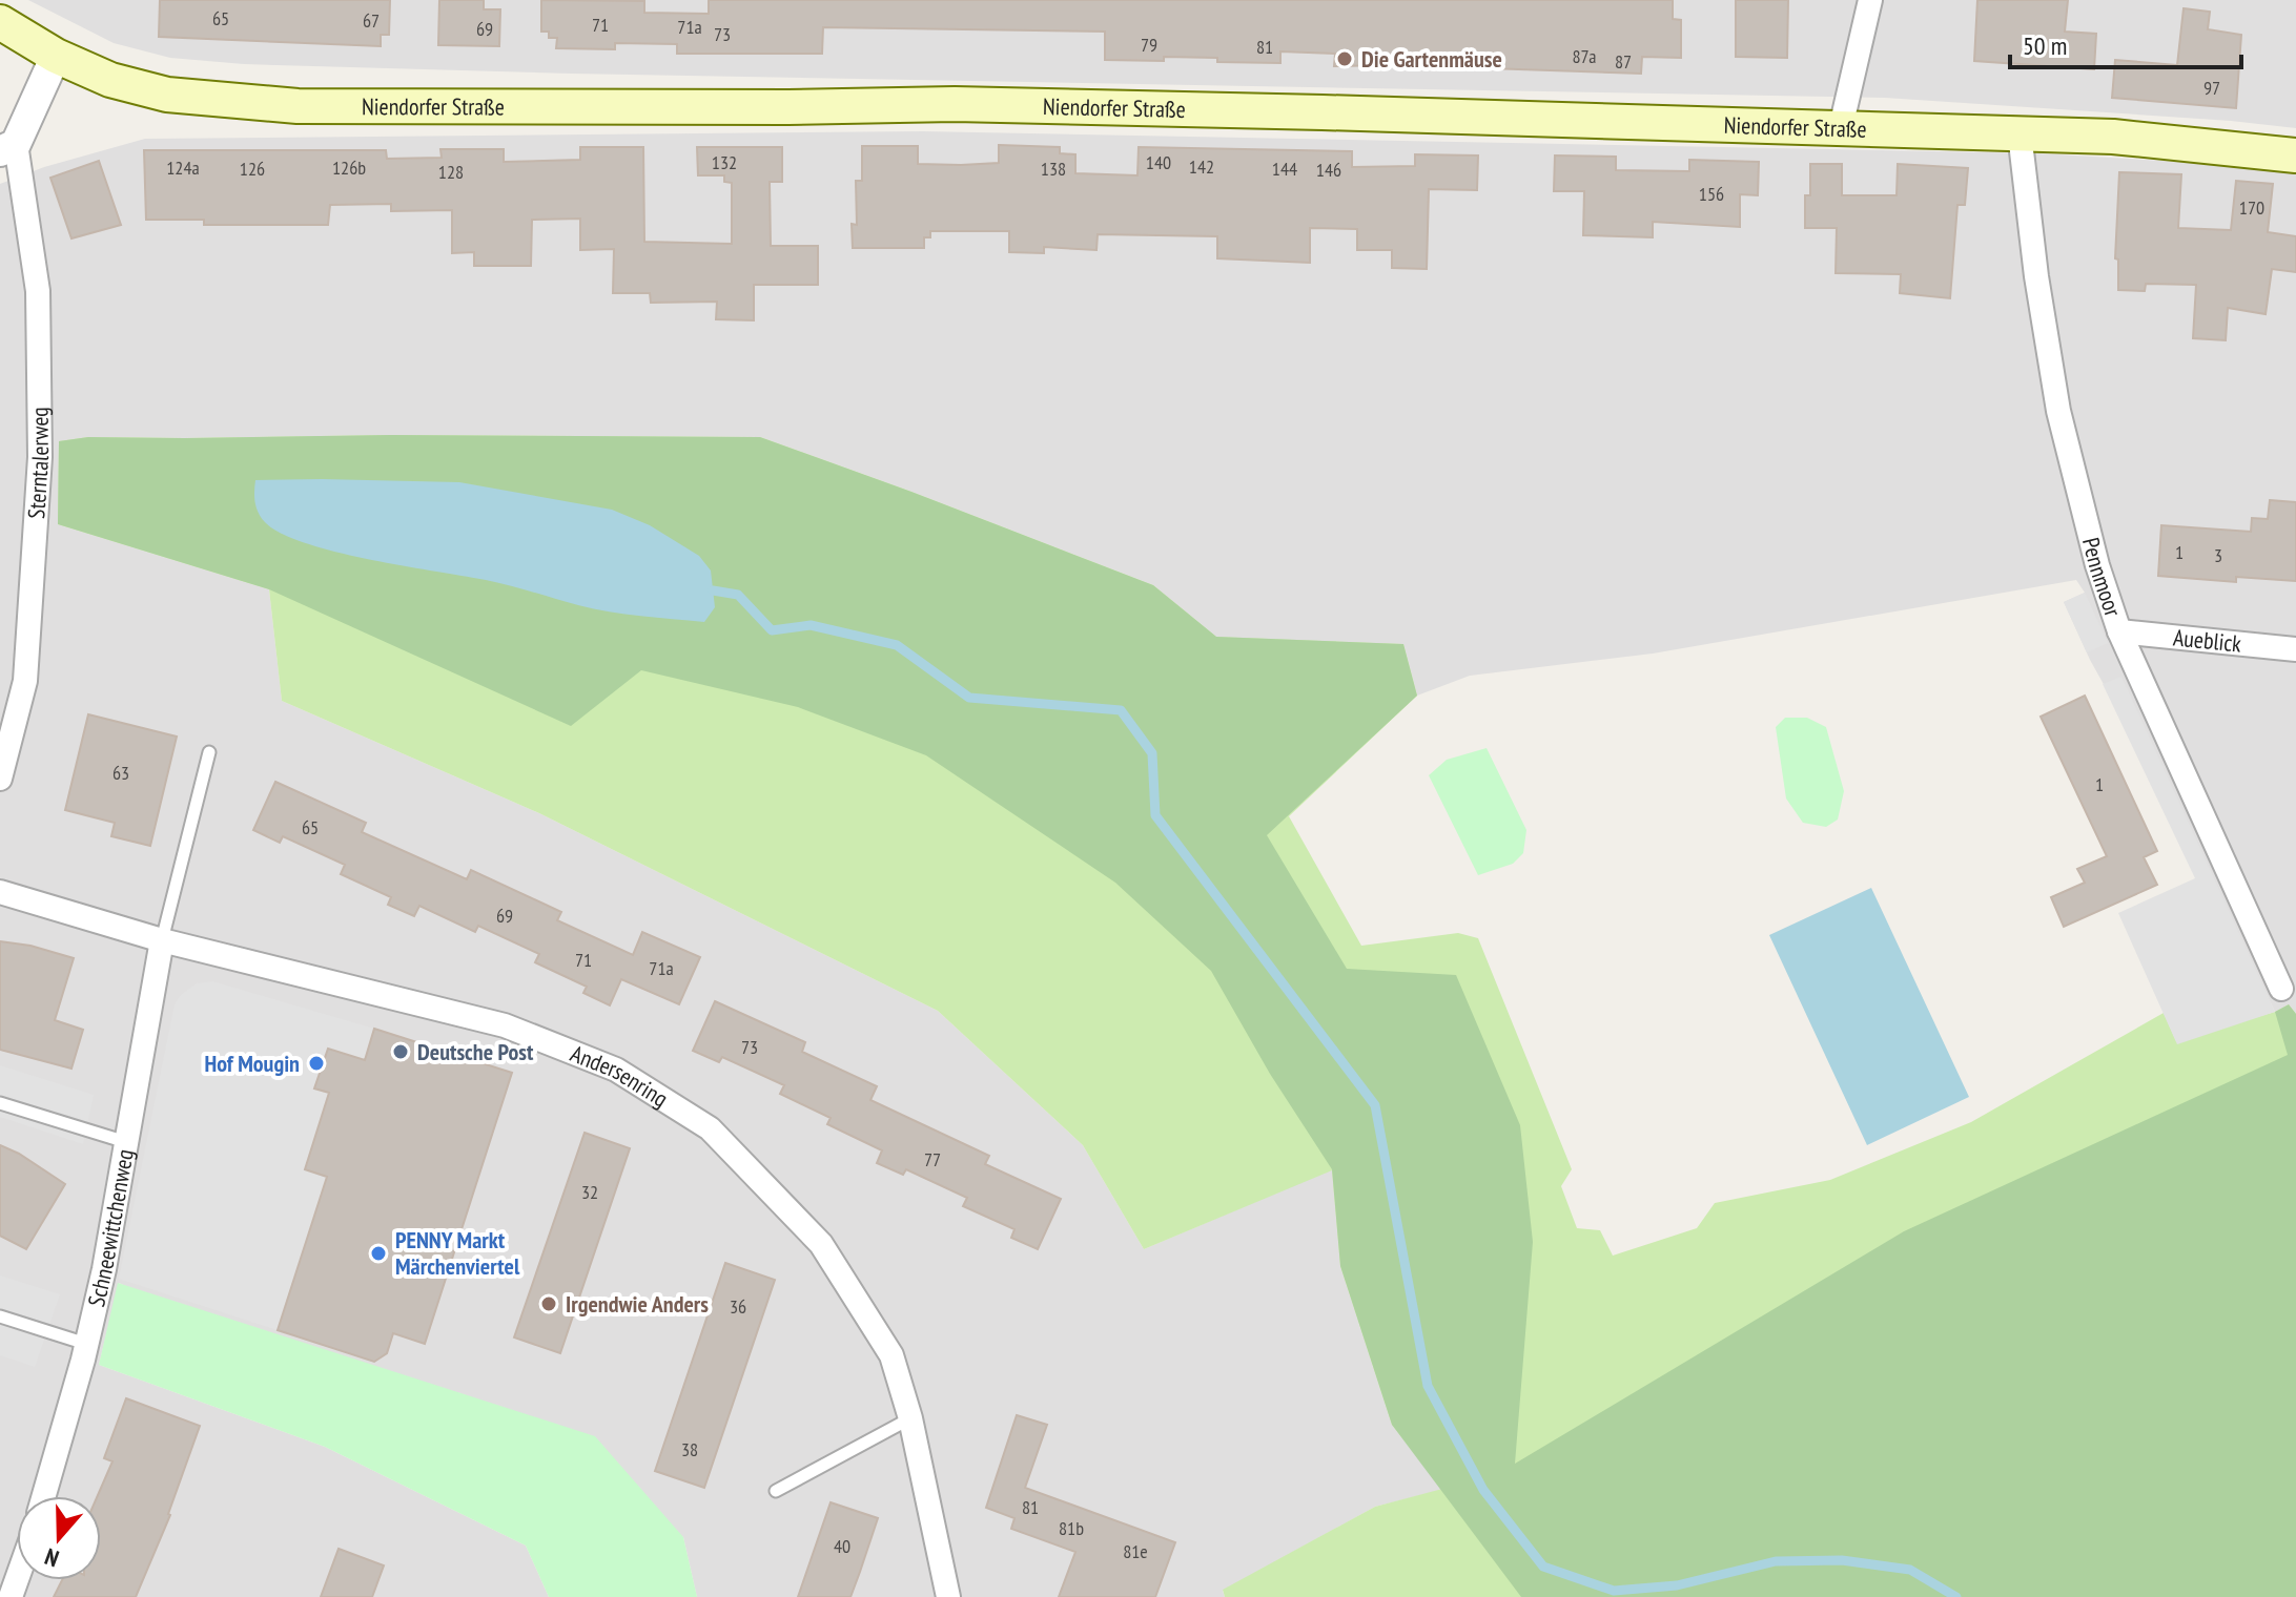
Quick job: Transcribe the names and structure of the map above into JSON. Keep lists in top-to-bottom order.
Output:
{
  "streets": {
    "main road": ["Niendorfer Straße"],
    "street": [
      "Sterntalerweg",
      "Pennmoor",
      "Aueblick",
      "Andersenring",
      "Schneewittchenweg"
    ]
  },
  "crossings": [
    ["Niendorfer Straße", "Pennmoor"],
    ["Pennmoor", "Aueblick"],
    ["Andersenring", "Schneewittchenweg"]
  ],
  "places": [
    "Die Gartenmäuse",
    "Deutsche Post",
    "Hof Mougin",
    "PENNY Markt Märchenviertel",
    "Irgendwie Anders"
  ],
  "house_numbers": [
    "65",
    "67",
    "71",
    "71a",
    "69",
    "73",
    "79",
    "81",
    "87a",
    "87",
    "97",
    "132",
    "140",
    "142",
    "124a",
    "126b",
    "126",
    "138",
    "144",
    "146",
    "128",
    "156",
    "170",
    "1",
    "3",
    "63",
    "1",
    "65",
    "69",
    "71",
    "71a",
    "73",
    "77",
    "32",
    "36",
    "38",
    "81",
    "81b",
    "40",
    "81e"
  ],
  "scale_bar": "50 m",
  "north": "bottom"
}
